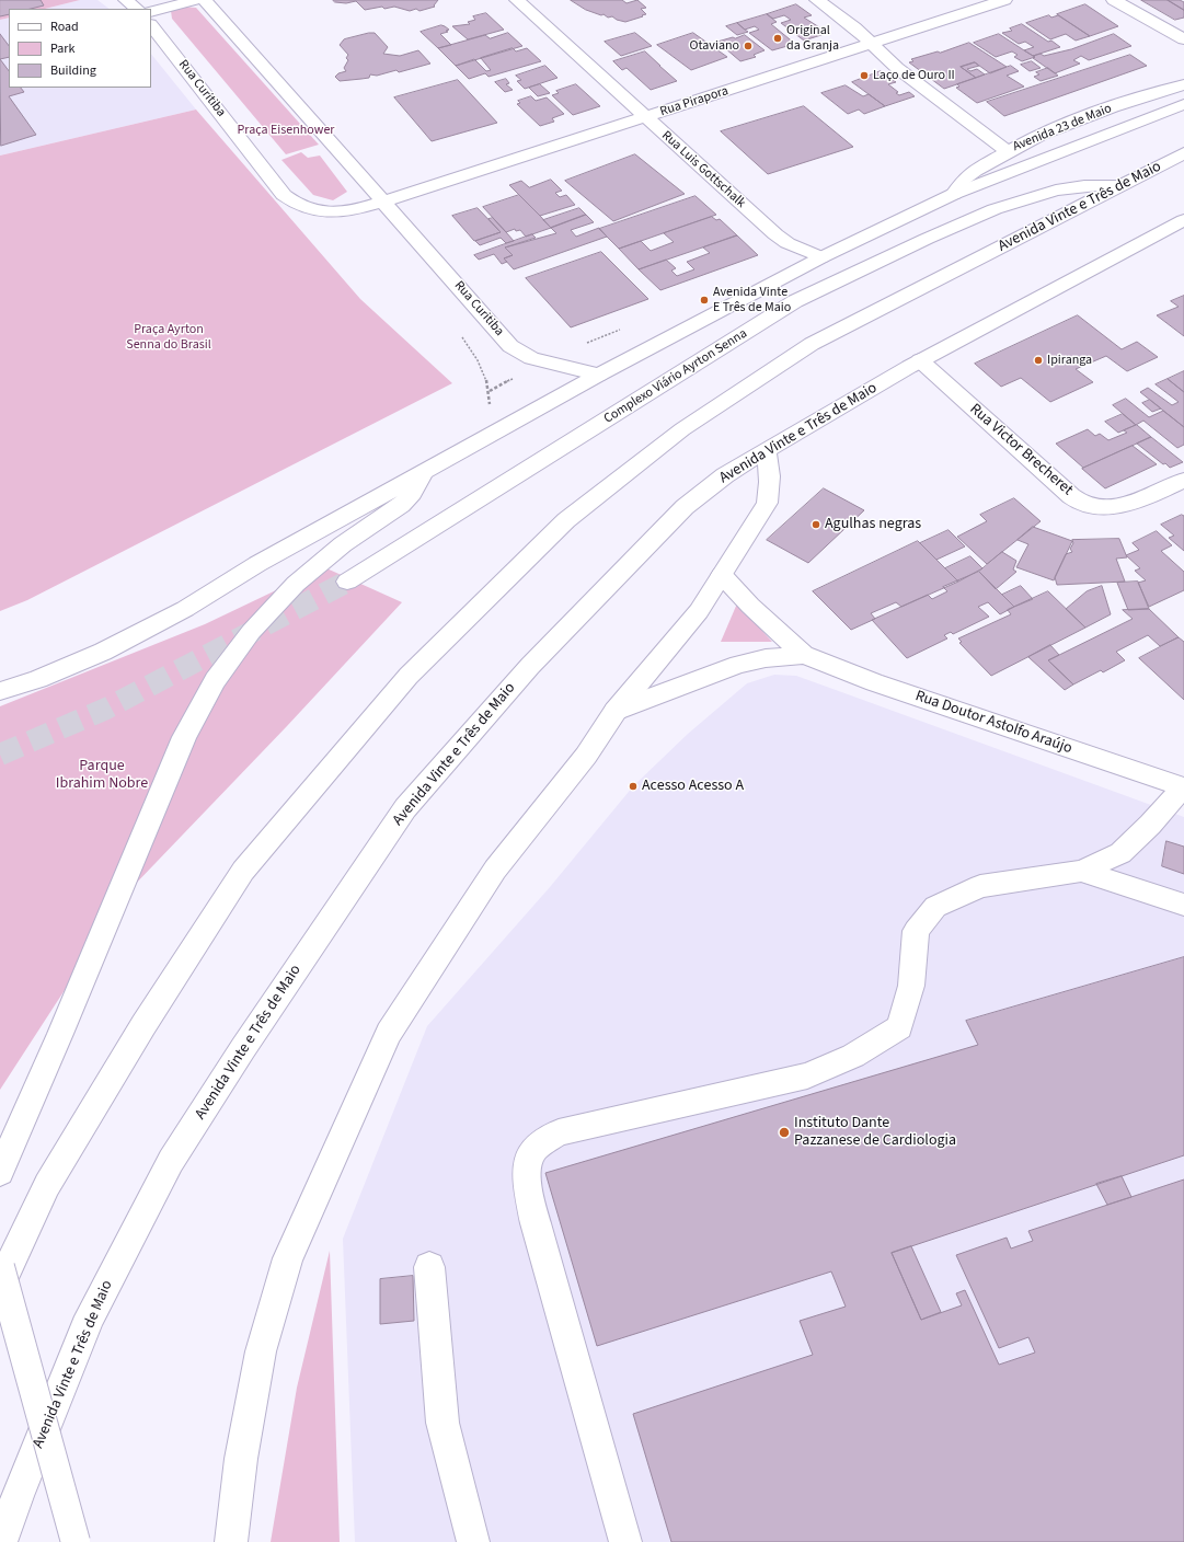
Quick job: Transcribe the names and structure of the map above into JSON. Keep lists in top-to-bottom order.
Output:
{
  "streets": {
    "main road": [
      "Rua Curitiba",
      "Rua Pirapora",
      "Avenida 23 de Maio",
      "Rua Luis Gottschalk",
      "Avenida Vinte e Três de Maio",
      "Complexo Viário Ayrton Senna",
      "Rua Victor Brecheret",
      "Rua Doutor Astolfo Araújo"
    ]
  },
  "crossings": [
    ["Rua Curitiba", "Rua Pirapora"],
    ["Rua Pirapora", "Rua Luis Gottschalk"],
    ["Avenida Vinte e Três de Maio", "Complexo Viário Ayrton Senna"],
    ["Avenida Vinte e Três de Maio", "Rua Victor Brecheret"]
  ],
  "parks": ["Praça Eisenhower", "Praça Ayrton Senna do Brasil", "Parque Ibrahim Nobre"],
  "places": [
    "Original da Granja",
    "Otaviano",
    "Laço de Ouro II",
    "Avenida Vinte E Três de Maio",
    "Ipiranga",
    "Agulhas negras",
    "Acesso Acesso A",
    "Instituto Dante Pazzanese de Cardiologia"
  ],
  "legend": ["Road", "Park", "Building"]
}
